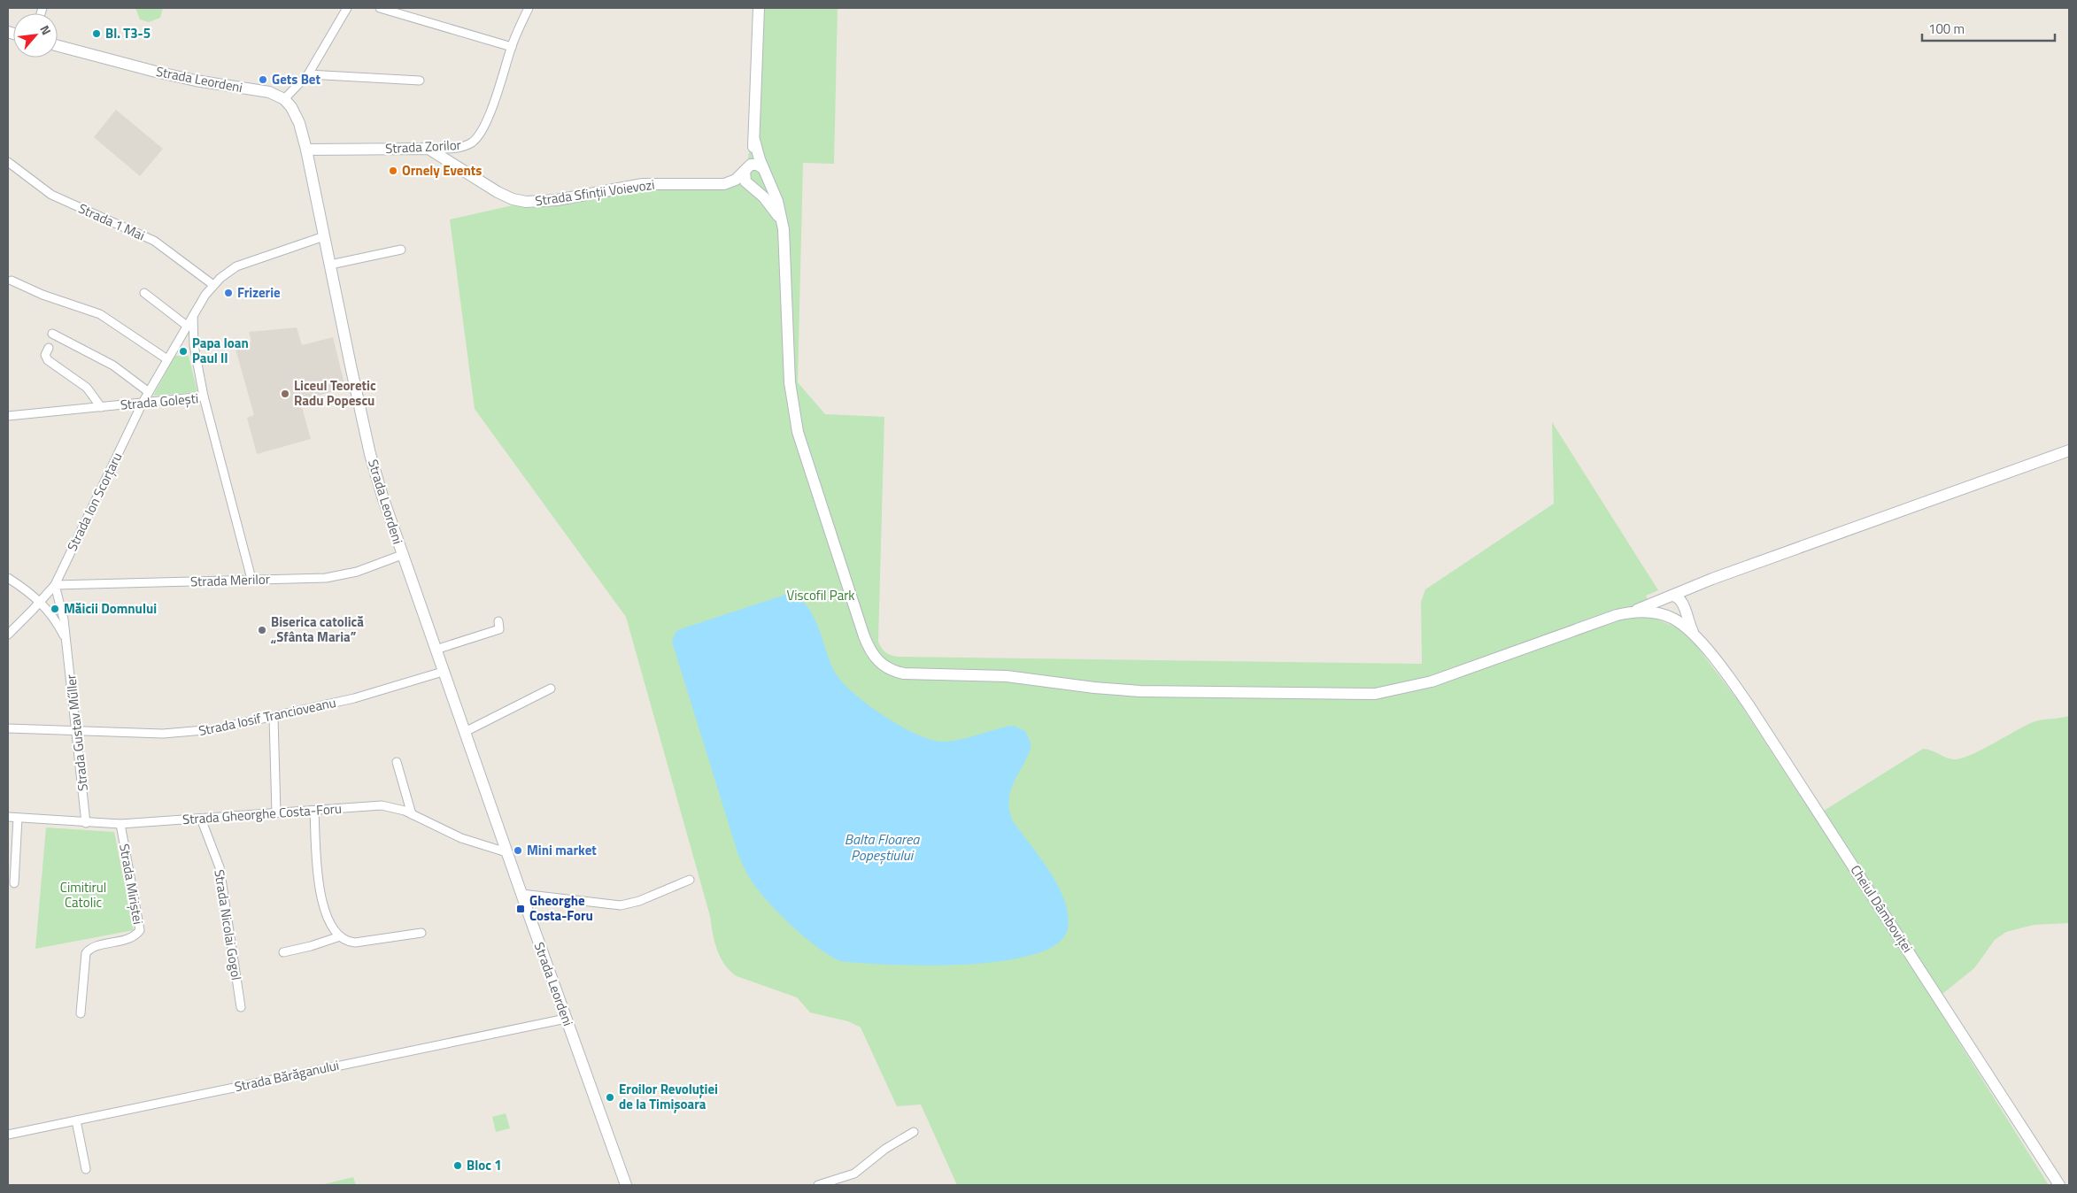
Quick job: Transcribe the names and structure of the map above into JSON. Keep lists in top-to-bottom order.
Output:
{
  "streets": {
    "street": [
      "Strada Leordeni",
      "Strada Zorilor",
      "Strada Sfinții Voievozi",
      "Strada 1 Mai",
      "Strada Golești",
      "Strada Ion Scorțaru",
      "Strada Merilor",
      "Strada Iosif Trancioveanu",
      "Strada Gustav Műller",
      "Strada Gheorghe Costa-Foru",
      "Strada Miriștei",
      "Cheiul Dâmboviței",
      "Strada Nicolai Gogol",
      "Strada Bărăganului"
    ]
  },
  "crossings": [
    ["Strada Leordeni", "Strada Zorilor"],
    ["Strada Leordeni", "Strada Ion Scorțaru"],
    ["Strada Leordeni", "Strada Merilor"],
    ["Strada Leordeni", "Strada Iosif Trancioveanu"],
    ["Strada Leordeni", "Strada Gheorghe Costa-Foru"],
    ["Strada Leordeni", "Strada Bărăganului"],
    ["Strada Zorilor", "Strada Sfinții Voievozi"],
    ["Strada 1 Mai", "Strada Ion Scorțaru"],
    ["Strada Golești", "Strada Ion Scorțaru"],
    ["Strada Golești", "Strada Merilor"],
    ["Strada Ion Scorțaru", "Strada Merilor"],
    ["Strada Ion Scorțaru", "Strada Gustav Műller"],
    ["Strada Merilor", "Strada Gustav Műller"],
    ["Strada Iosif Trancioveanu", "Strada Gustav Műller"],
    ["Strada Gustav Műller", "Strada Gheorghe Costa-Foru"],
    ["Strada Gheorghe Costa-Foru", "Strada Miriștei"],
    ["Strada Gheorghe Costa-Foru", "Strada Nicolai Gogol"]
  ],
  "water": ["Balta Floarea Popeștiului"],
  "parks": ["Viscofil Park", "Cimitirul Catolic"],
  "places": {
    "other": [
      "Bl. T3-5",
      "Gets Bet",
      "Ornely Events",
      "Frizerie",
      "Papa Ioan Paul II",
      "Liceul Teoretic Radu Popescu",
      "Măicii Domnului",
      "Biserica catolică „Sfânta Maria”",
      "Mini market",
      "Eroilor Revoluției de la Timișoara",
      "Bloc 1"
    ],
    "transit": ["Gheorghe Costa-Foru"]
  },
  "scale_bar": "100 m",
  "north": "top right"
}
